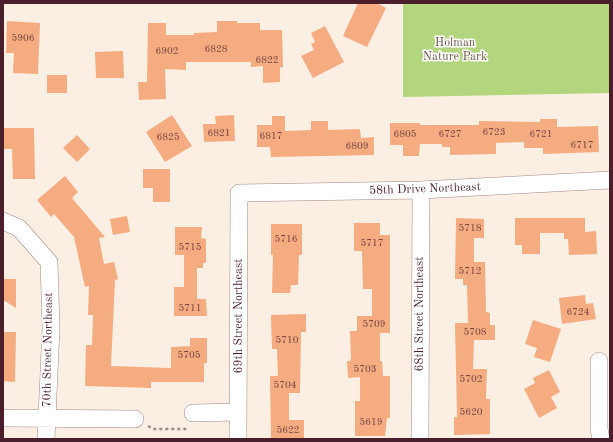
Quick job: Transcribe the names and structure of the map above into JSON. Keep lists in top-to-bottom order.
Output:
{
  "streets": {
    "street": [
      "58th Drive Northeast",
      "68th Street Northeast",
      "69th Street Northeast",
      "70th Street Northeast"
    ]
  },
  "crossings": [
    ["58th Drive Northeast", "68th Street Northeast"],
    ["58th Drive Northeast", "69th Street Northeast"]
  ],
  "parks": ["Holman Nature Park"],
  "house_numbers": [
    "5906",
    "6828",
    "6902",
    "6822",
    "6723",
    "6821",
    "6805",
    "6727",
    "6721",
    "6817",
    "6825",
    "6717",
    "6809",
    "5718",
    "5716",
    "5717",
    "5715",
    "5712",
    "5711",
    "6724",
    "5709",
    "5708",
    "5710",
    "5705",
    "5703",
    "5702",
    "5704",
    "5620",
    "5619",
    "5622"
  ]
}
